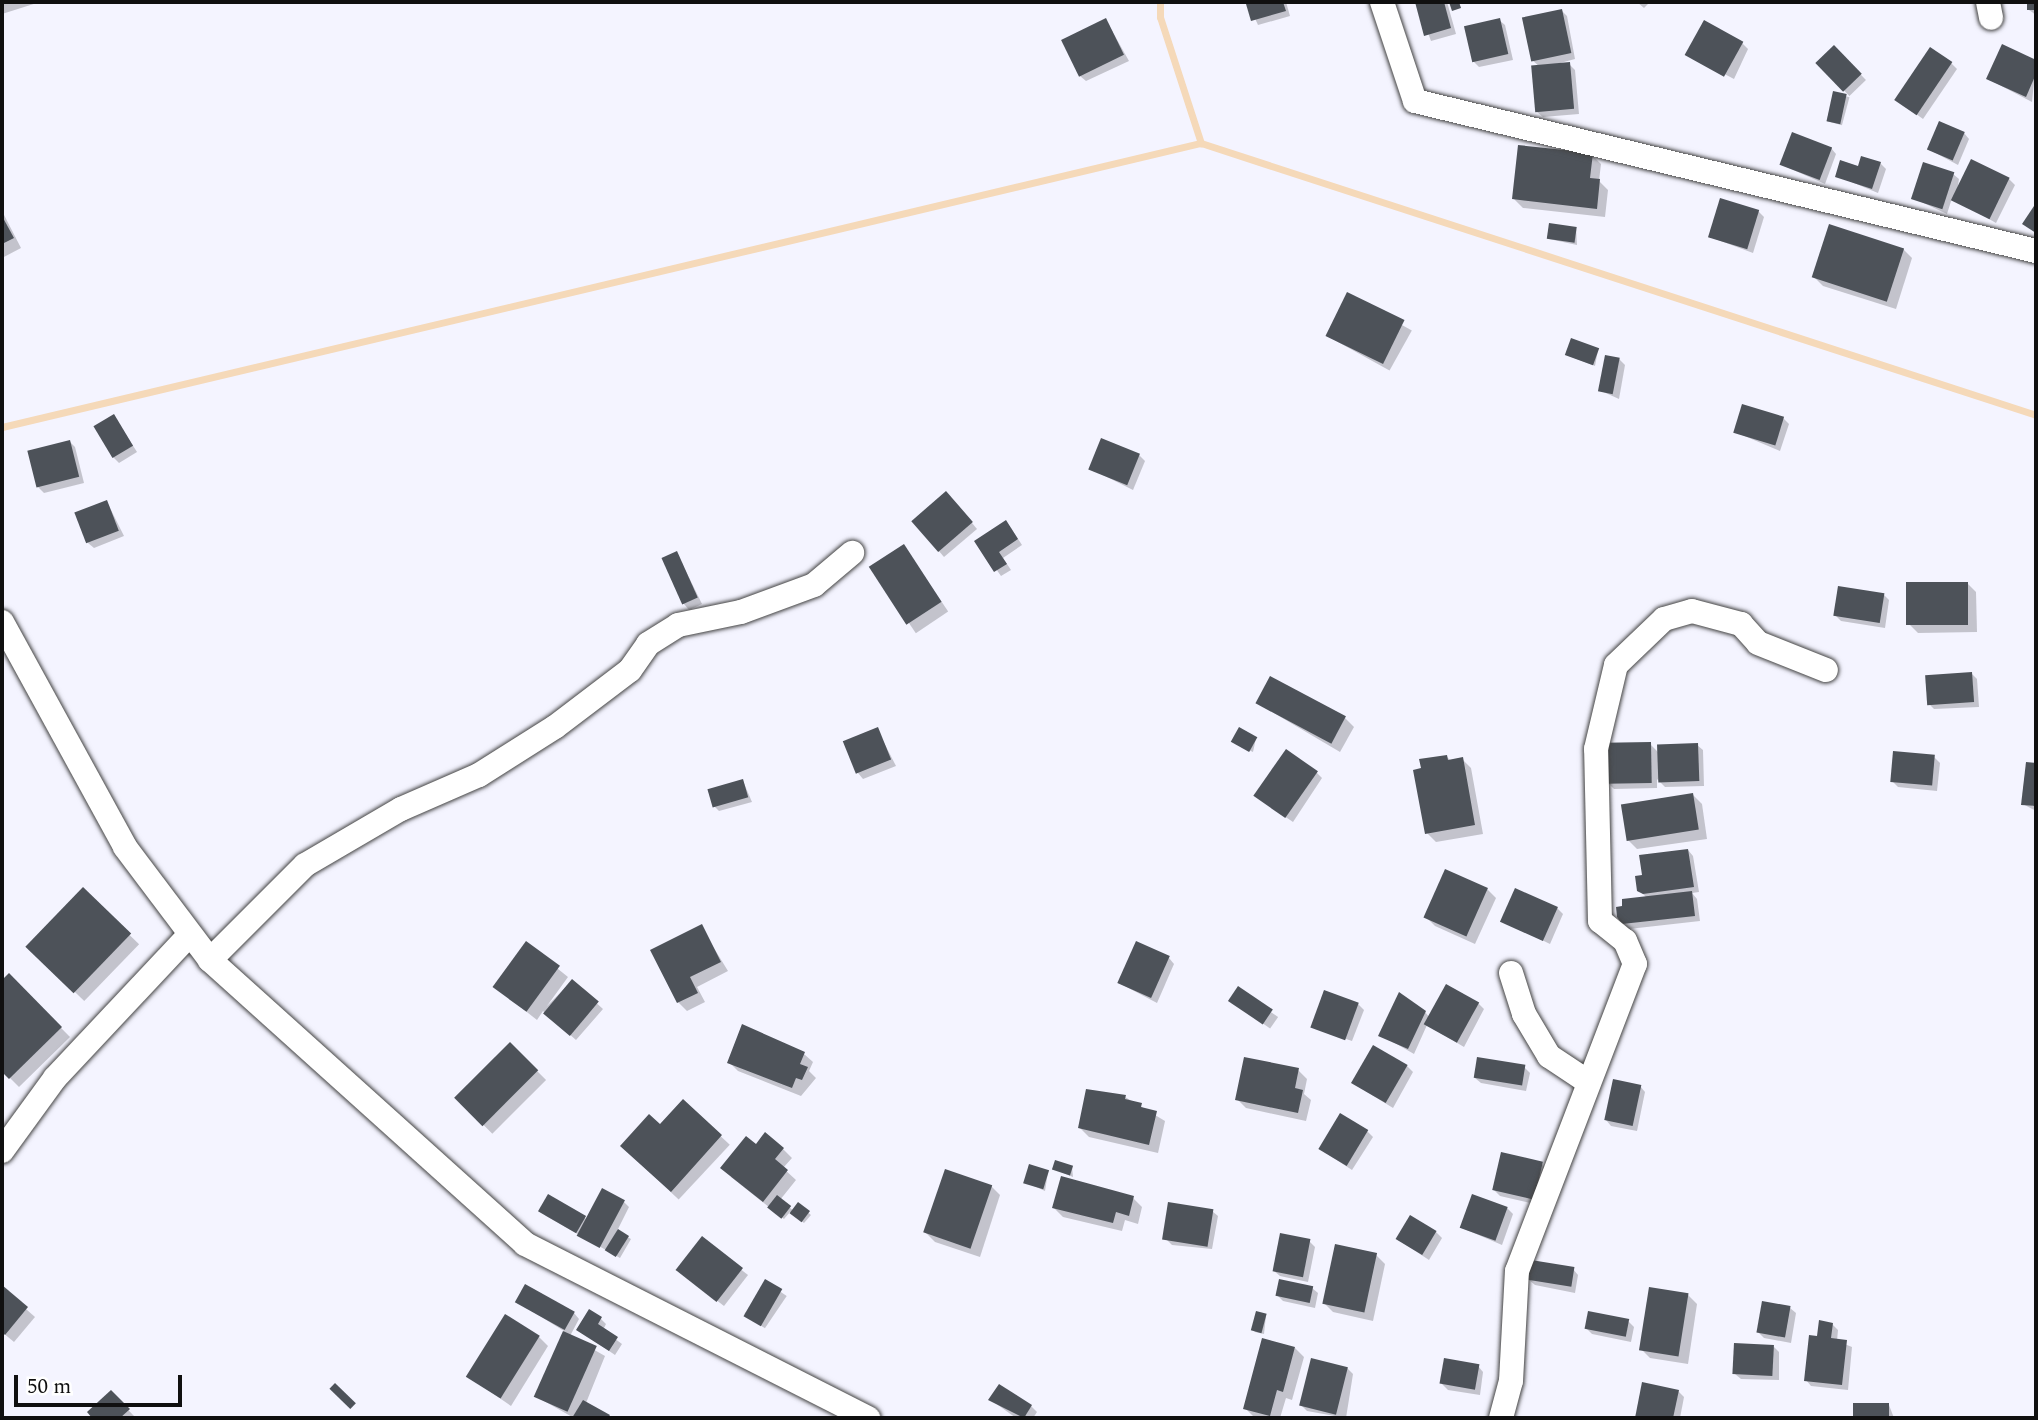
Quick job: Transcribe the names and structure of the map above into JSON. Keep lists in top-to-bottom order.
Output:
{
  "scale_bar": "50 m"
}
